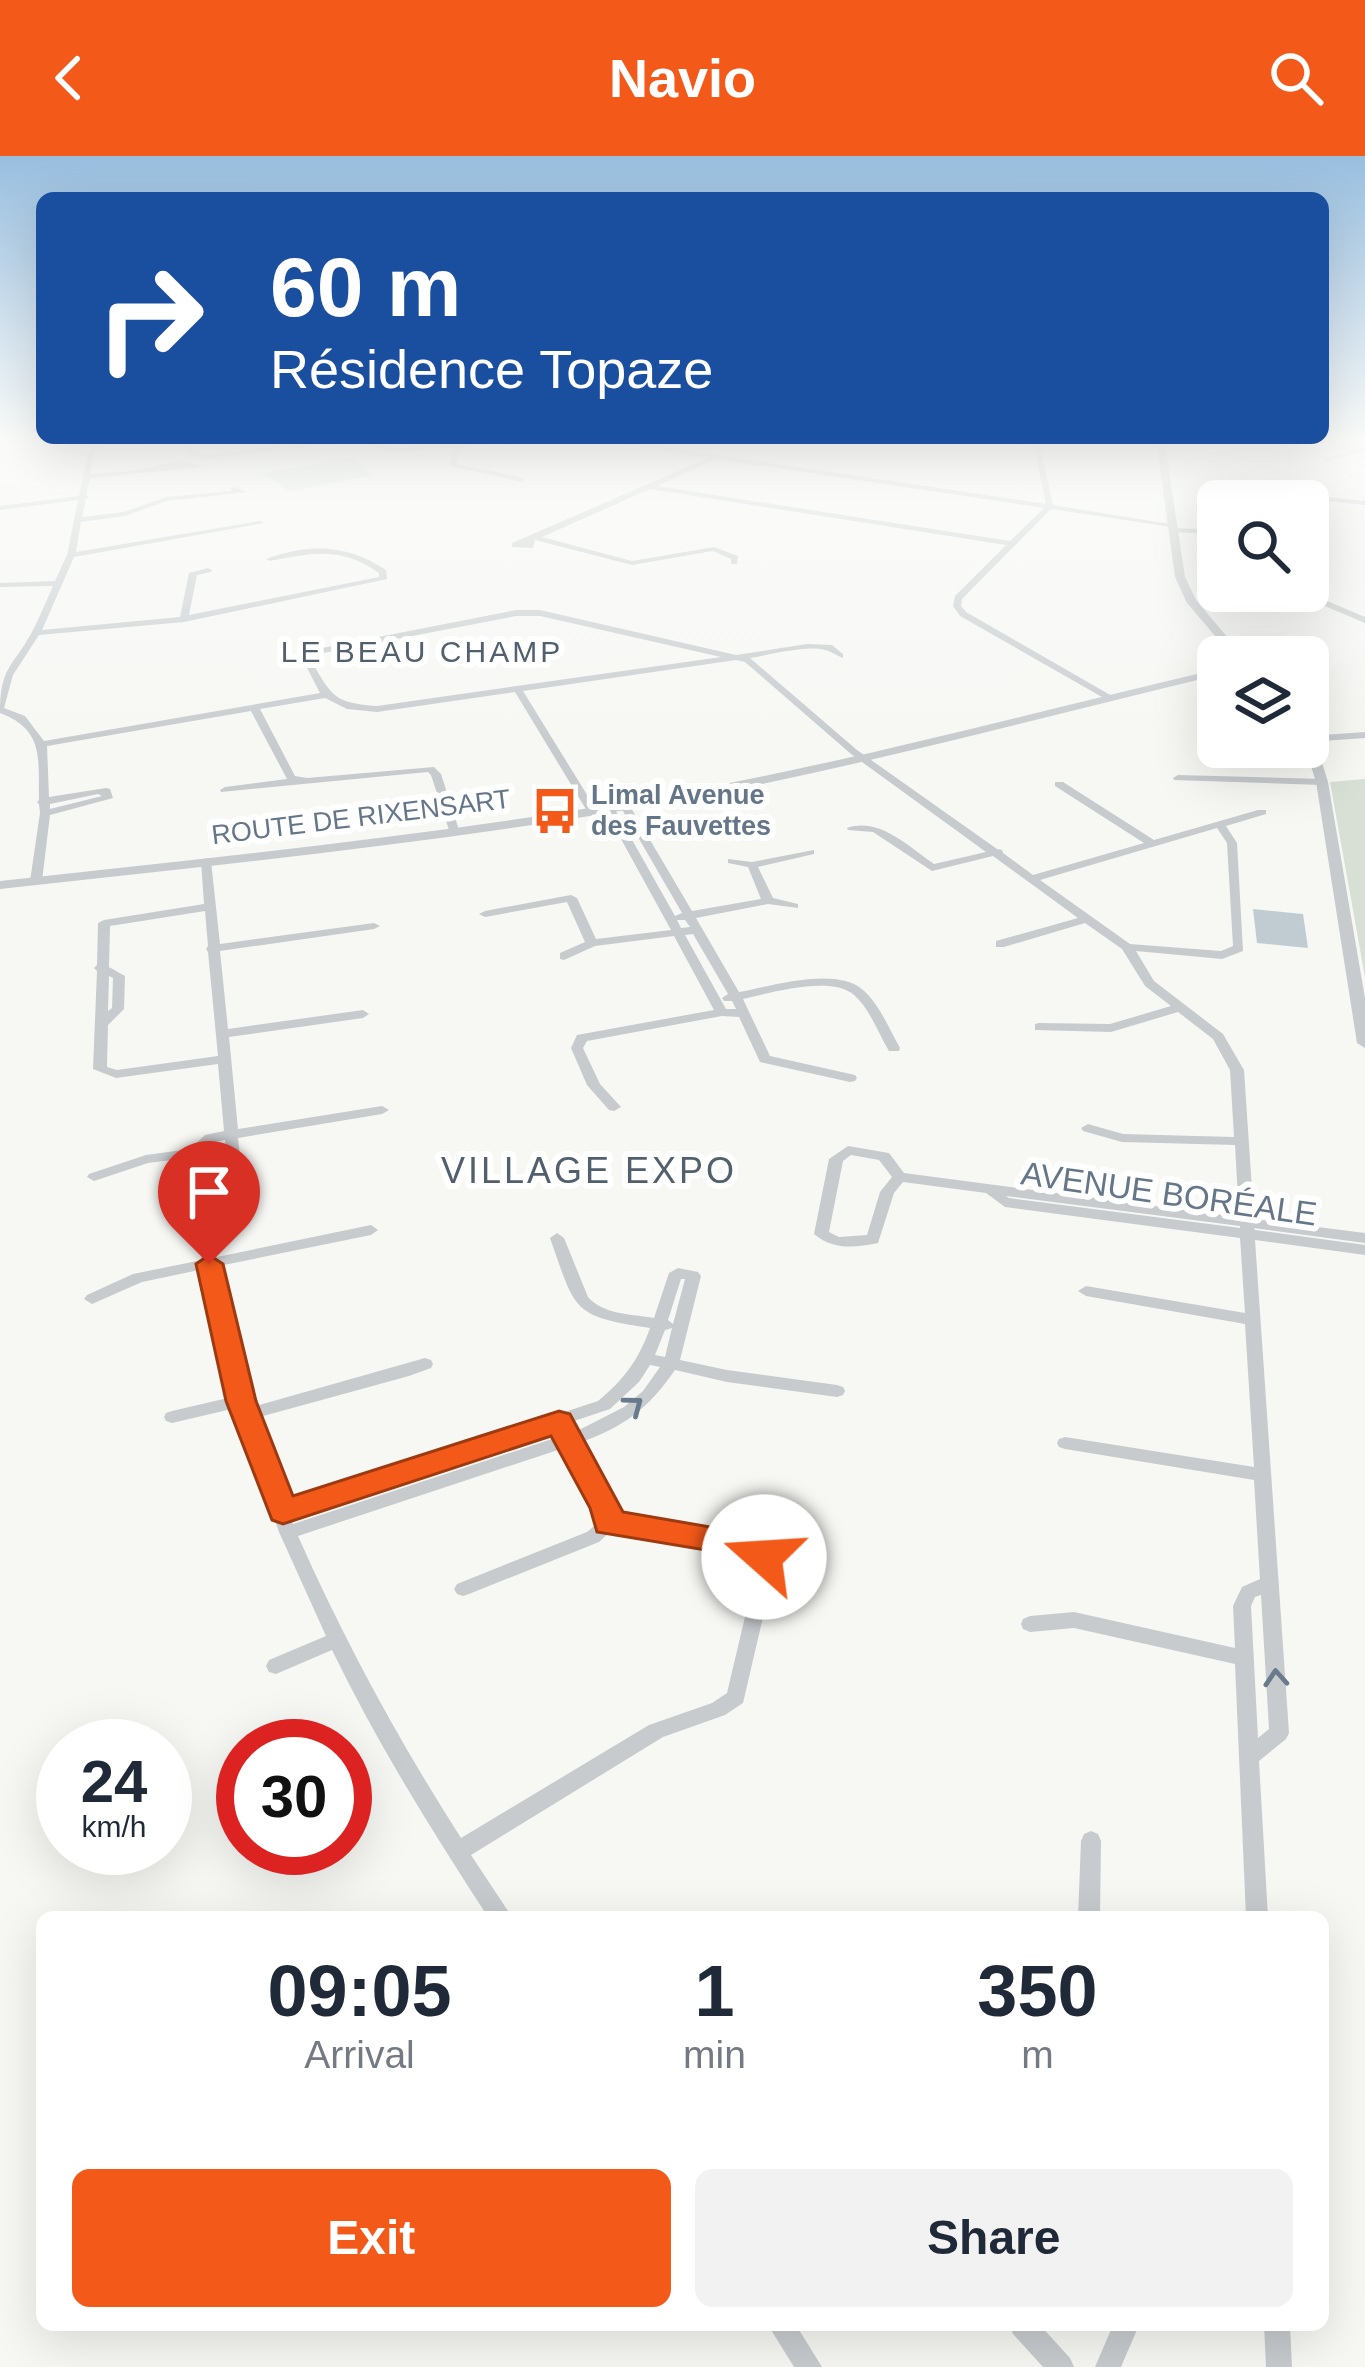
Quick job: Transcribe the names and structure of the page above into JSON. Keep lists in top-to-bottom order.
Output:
{
  "streets": {
    "street": ["ROUTE DE RIXENSART", "AVENUE BORÉALE"]
  },
  "districts": ["LE BEAU CHAMP", "VILLAGE EXPO"],
  "places": {
    "bus stop": ["Limal Avenue des Fauvettes"]
  },
  "page": {
    "header": "Navio",
    "turn": ["60 m", "Résidence Topaze"],
    "speed": "24 km/h",
    "limit": "30",
    "eta": [
      "09:05",
      "Arrival",
      "1",
      "min",
      "350",
      "m"
    ],
    "buttons": ["Exit", "Share"]
  }
}
